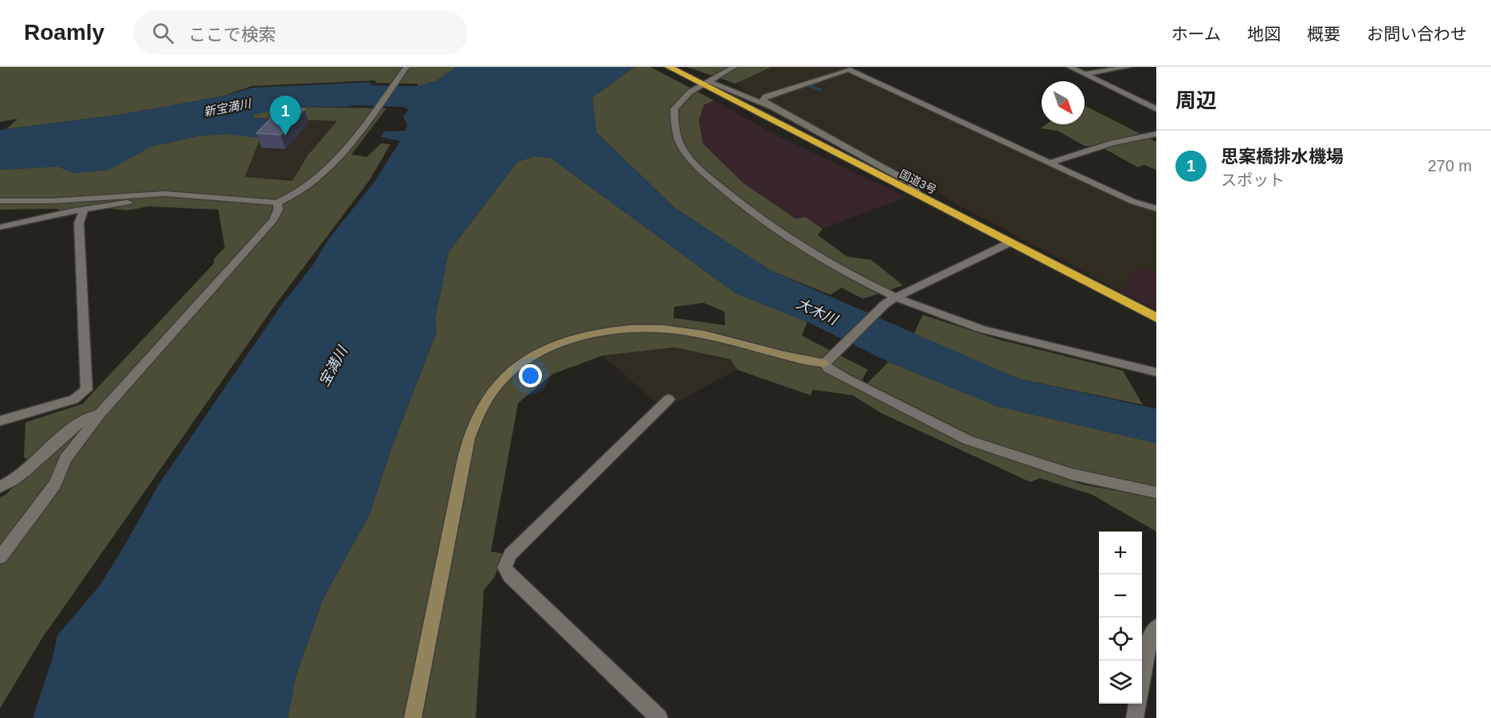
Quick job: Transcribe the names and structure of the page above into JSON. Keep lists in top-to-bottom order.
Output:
{
  "streets": {
    "highway": ["国道3号"]
  },
  "water": ["新宝満川", "大木川", "宝満川"],
  "north": "bottom right",
  "page": {
    "header": "Roamly",
    "search": "ここで検索",
    "nav": [
      "ホーム",
      "地図",
      "概要",
      "お問い合わせ"
    ],
    "heading": "周辺",
    "pins": "1",
    "list": [
      {
        "mark": "1",
        "name": "思案橋排水機場",
        "note": "スポット",
        "value": "270 m"
      }
    ],
    "map_buttons": ["+", "−"]
  }
}
